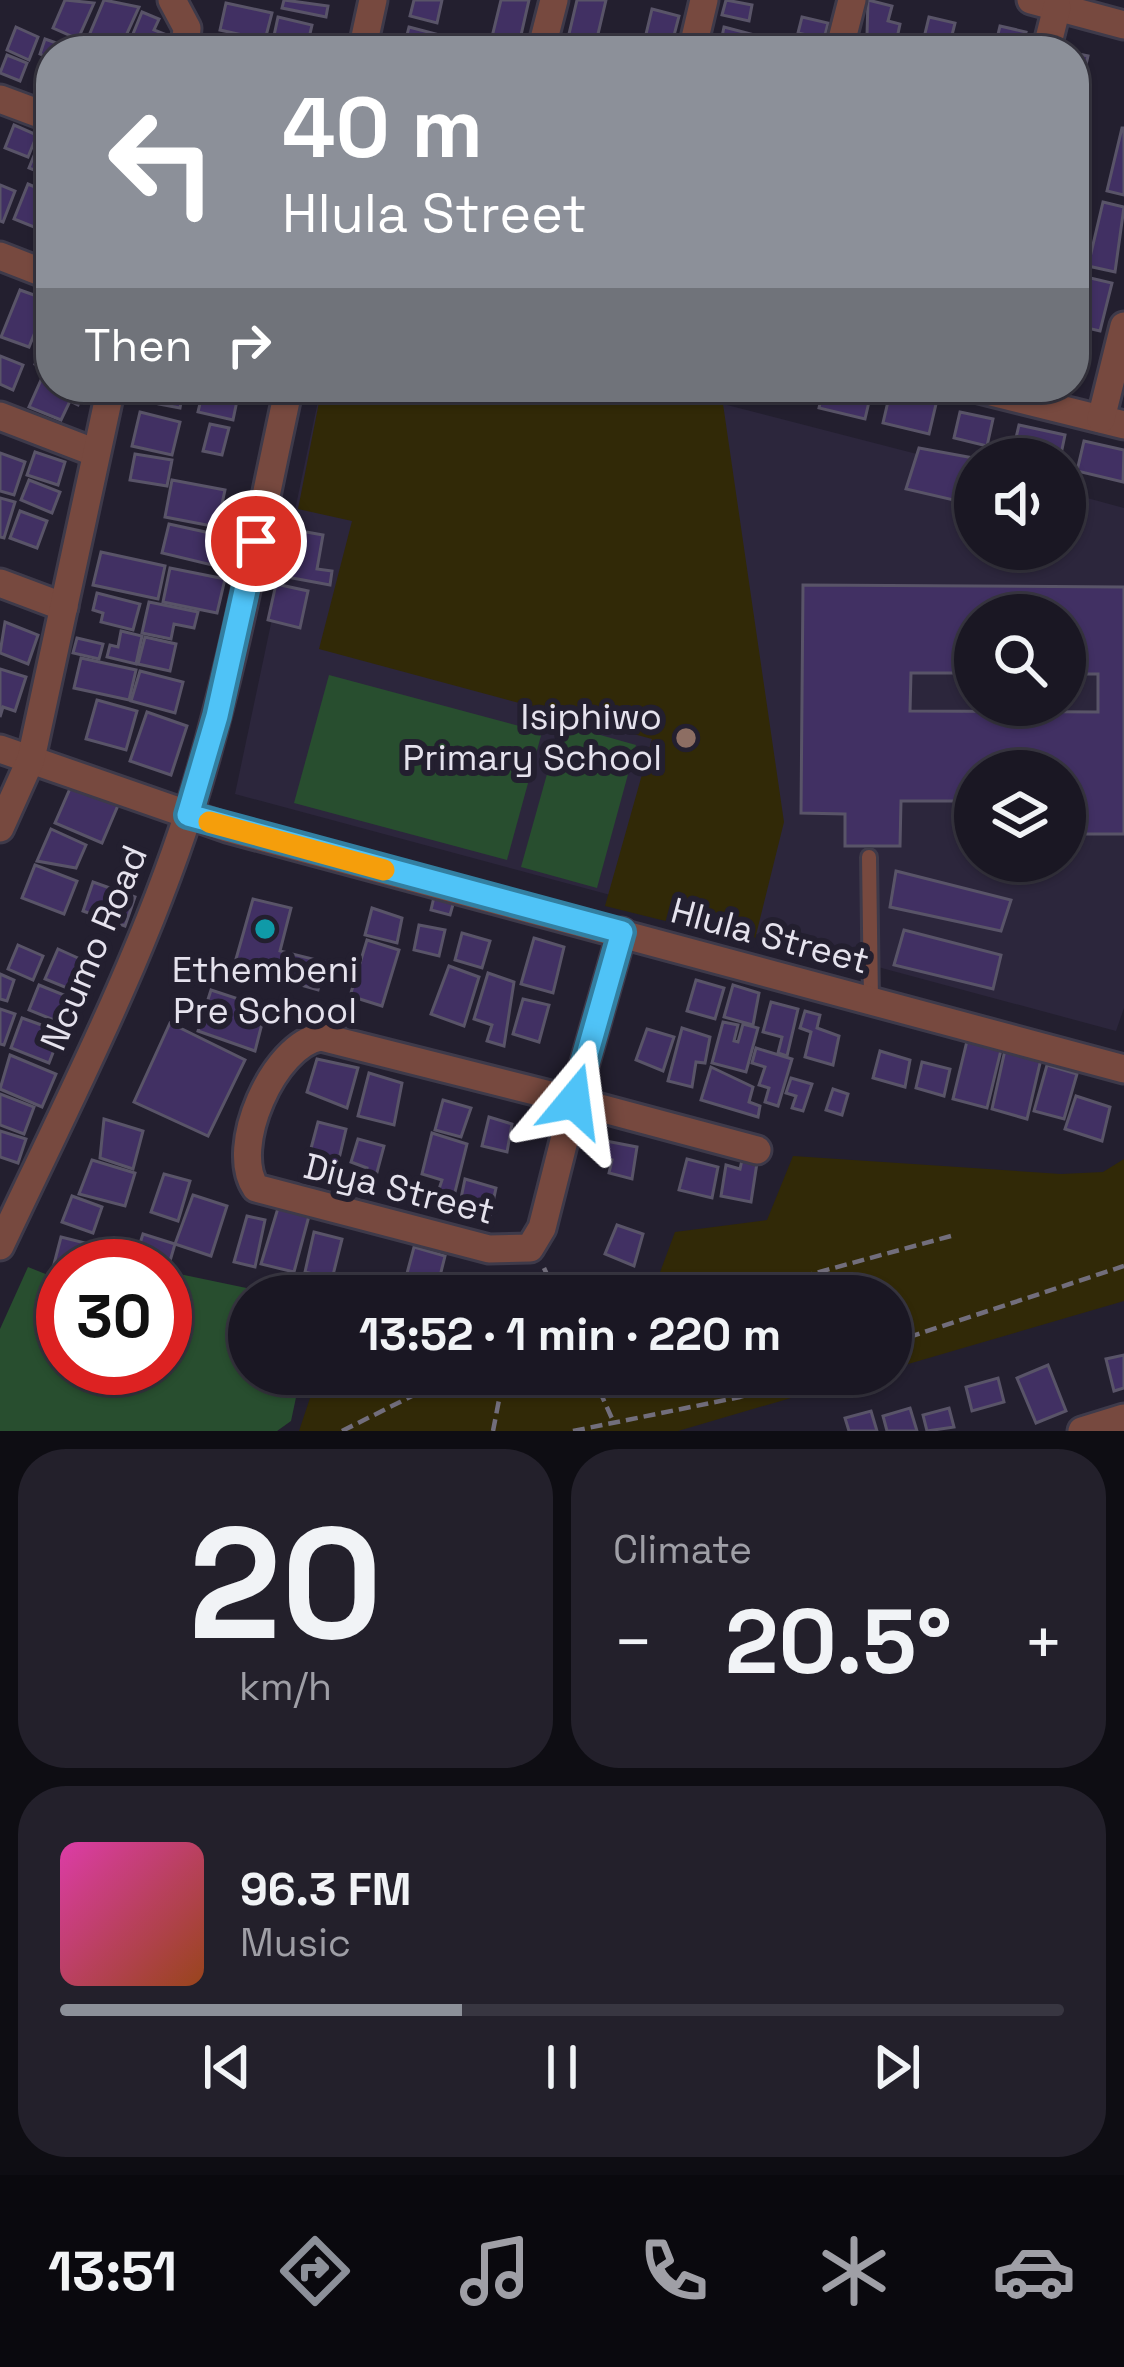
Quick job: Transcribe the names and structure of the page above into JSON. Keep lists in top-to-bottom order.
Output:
{
  "streets": {
    "street": ["Hlula Street", "Ncumo Road", "Diya Street"]
  },
  "crossings": [
    ["Hlula Street", "Ncumo Road"],
    ["Hlula Street", "Diya Street"]
  ],
  "places": ["Isiphiwo Primary School", "Ethembeni Pre School"],
  "page": {
    "turn": ["40 m", "Hlula Street"],
    "then": "Then",
    "limit": "30",
    "trip": "13:52 · 1 min · 220 m",
    "tile": [
      ["20", "km/h"],
      "Climate"
    ],
    "heat": ["−", "20.5°", "+"],
    "song": ["96.3 FM", "Music"],
    "tabs": "13:51"
  }
}
